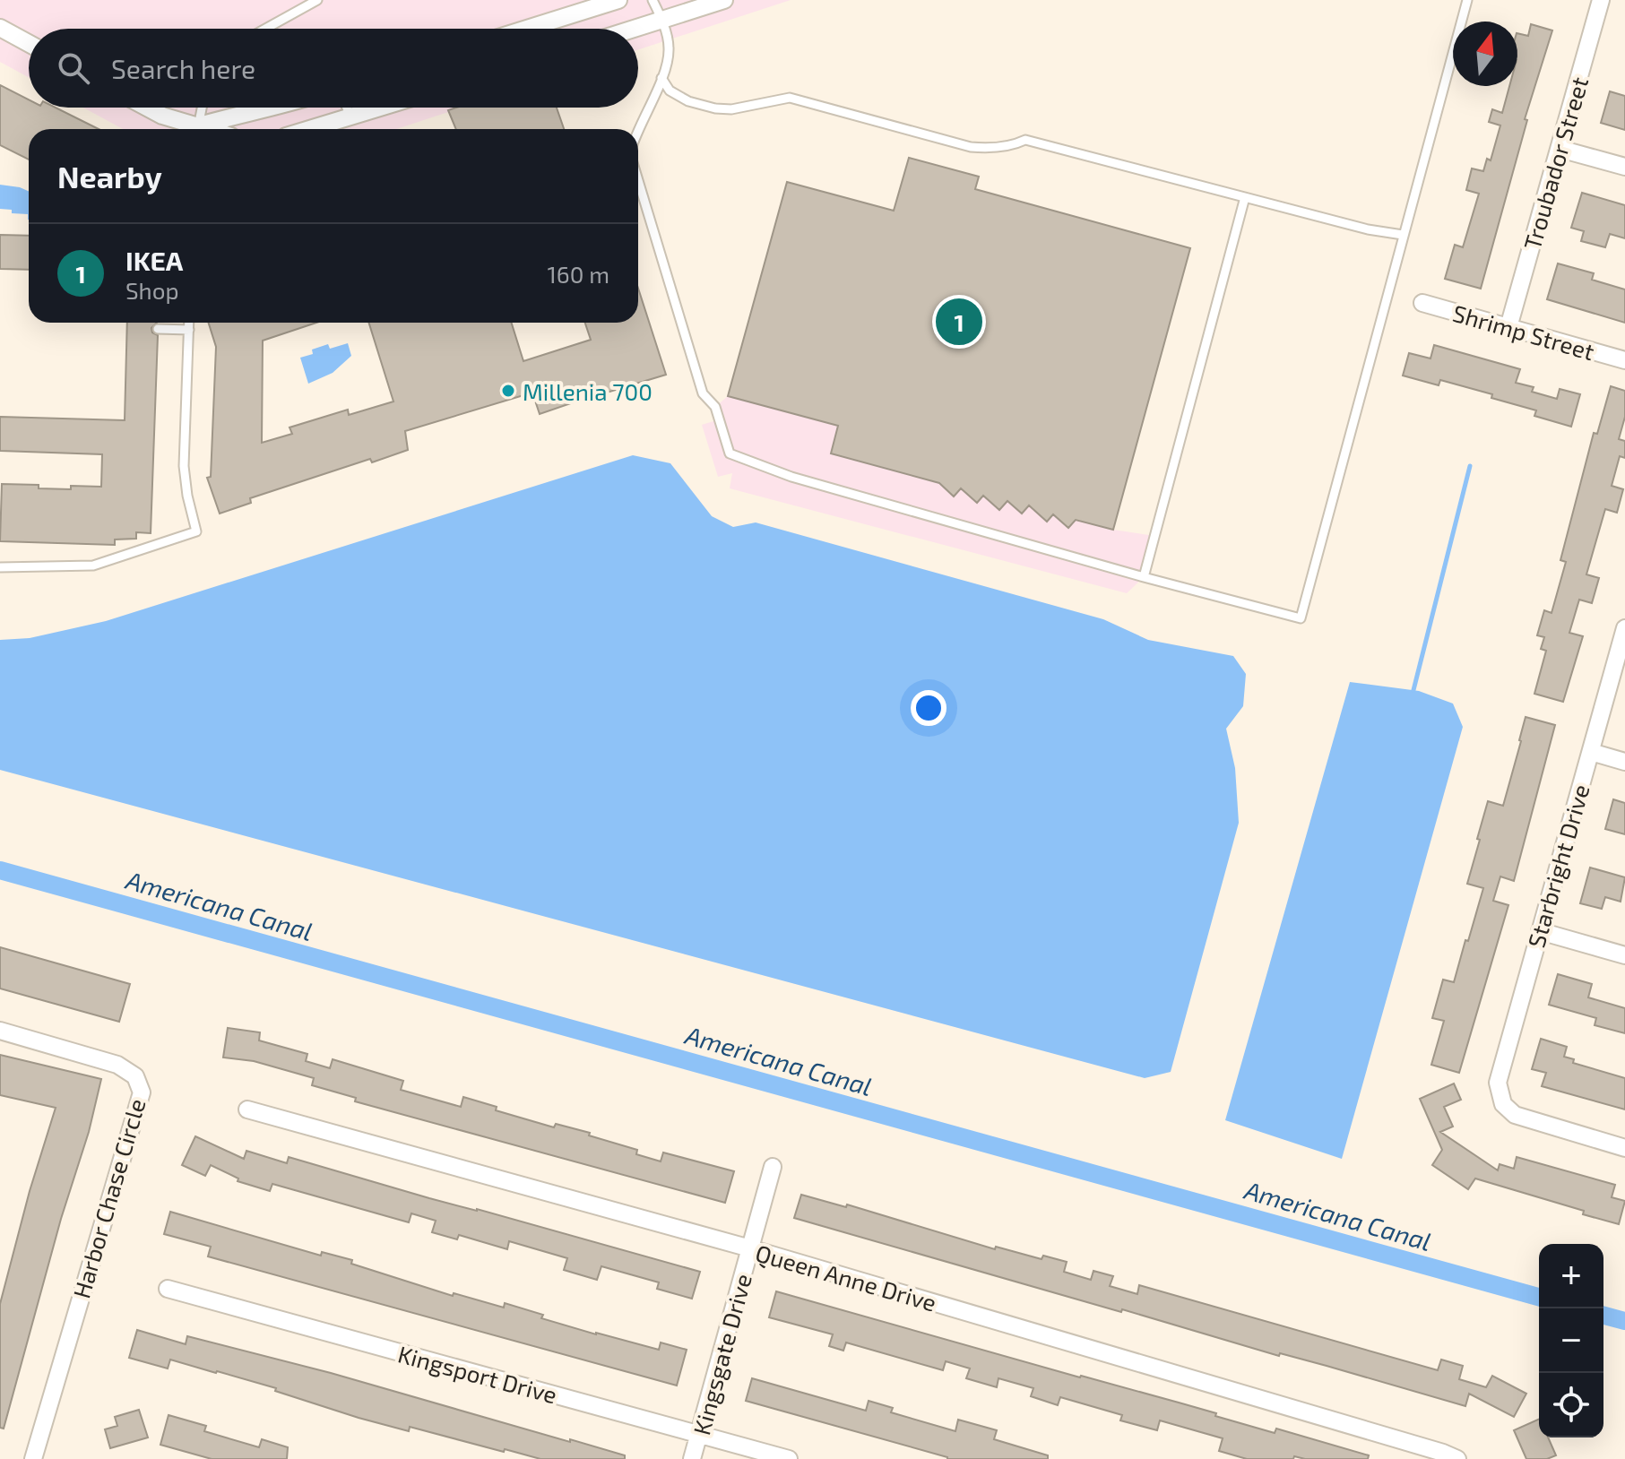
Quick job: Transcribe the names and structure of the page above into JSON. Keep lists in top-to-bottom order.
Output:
{
  "streets": {
    "street": [
      "Troubador Street",
      "Shrimp Street",
      "Starbright Drive",
      "Harbor Chase Circle",
      "Queen Anne Drive",
      "Kingsgate Drive",
      "Kingsport Drive"
    ]
  },
  "crossings": [
    ["Troubador Street", "Shrimp Street"],
    ["Queen Anne Drive", "Kingsgate Drive"],
    ["Kingsgate Drive", "Kingsport Drive"]
  ],
  "water": ["Americana Canal"],
  "places": ["Millenia 700"],
  "north": "top",
  "page": {
    "search": "Search here",
    "heading": "Nearby",
    "list": [
      {
        "mark": "1",
        "name": "IKEA",
        "note": "Shop",
        "value": "160 m"
      }
    ],
    "pins": "1",
    "map_buttons": ["+", "−"]
  }
}
